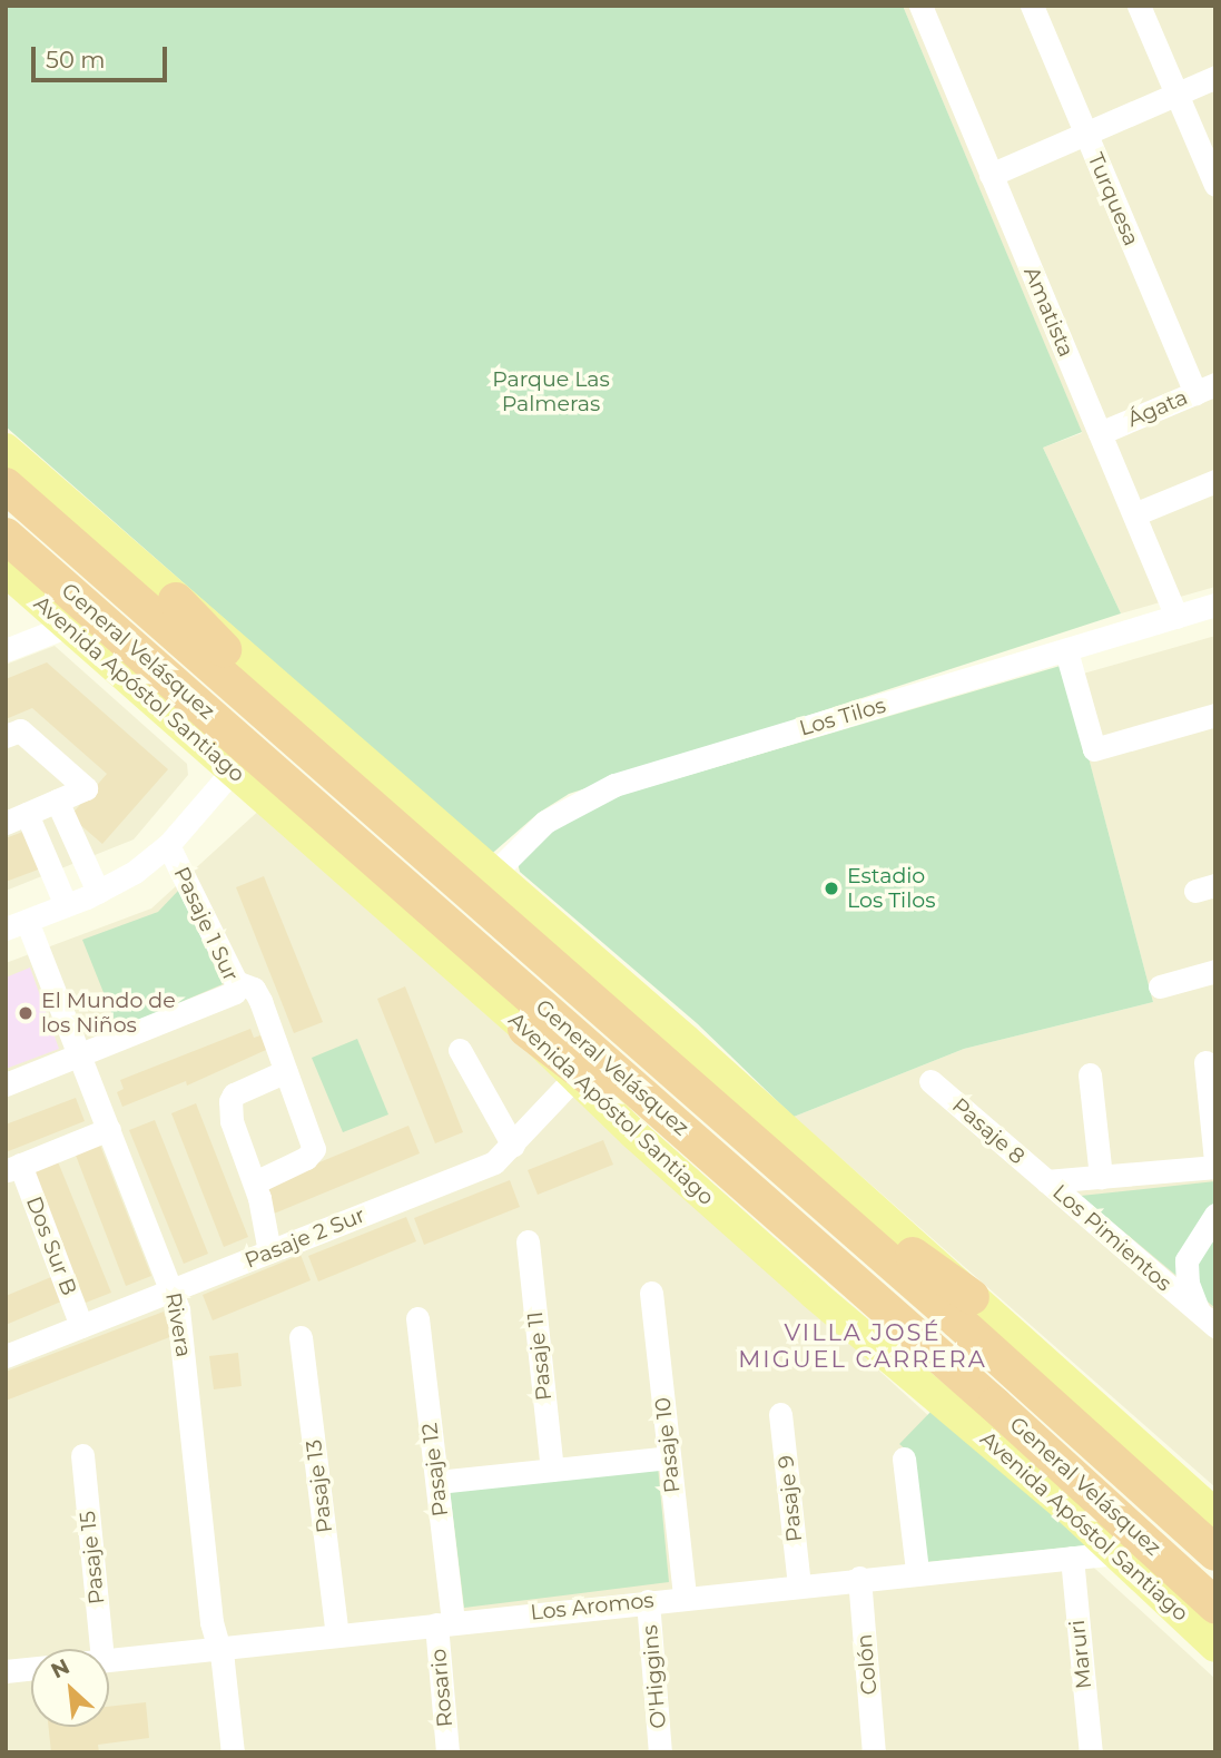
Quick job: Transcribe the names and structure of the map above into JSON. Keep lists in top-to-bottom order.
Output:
{
  "streets": {
    "highway": ["General Velásquez"],
    "main road": ["Avenida Apóstol Santiago"],
    "street": [
      "Turquesa",
      "Amatista",
      "Ágata",
      "Los Tilos",
      "Pasaje 1 Sur",
      "Pasaje 8",
      "Pasaje 2 Sur",
      "Los Pimientos",
      "Dos Sur B",
      "Rivera",
      "Pasaje 11",
      "Pasaje 10",
      "Pasaje 12",
      "Pasaje 13",
      "Pasaje 9",
      "Pasaje 15",
      "Los Aromos",
      "Maruri",
      "Colón",
      "O'Higgins",
      "Rosario"
    ]
  },
  "crossings": [
    ["Turquesa", "Ágata"],
    ["Amatista", "Ágata"],
    ["Amatista", "Los Tilos"],
    ["Avenida Apóstol Santiago", "Pasaje 2 Sur"],
    ["Avenida Apóstol Santiago", "Los Aromos"],
    ["Pasaje 1 Sur", "Rivera"],
    ["Pasaje 8", "Los Pimientos"],
    ["Pasaje 2 Sur", "Dos Sur B"],
    ["Pasaje 2 Sur", "Rivera"],
    ["Rivera", "Los Aromos"],
    ["Pasaje 10", "Los Aromos"],
    ["Pasaje 12", "Los Aromos"],
    ["Pasaje 12", "Rosario"],
    ["Pasaje 13", "Los Aromos"],
    ["Pasaje 9", "Los Aromos"],
    ["Los Aromos", "Maruri"],
    ["Los Aromos", "Colón"],
    ["Los Aromos", "O'Higgins"],
    ["Los Aromos", "Rosario"]
  ],
  "districts": ["VILLA JOSÉ MIGUEL CARRERA"],
  "parks": ["Parque Las Palmeras"],
  "places": ["Estadio Los Tilos", "El Mundo de los Niños"],
  "scale_bar": "50 m",
  "north": "top left"
}
